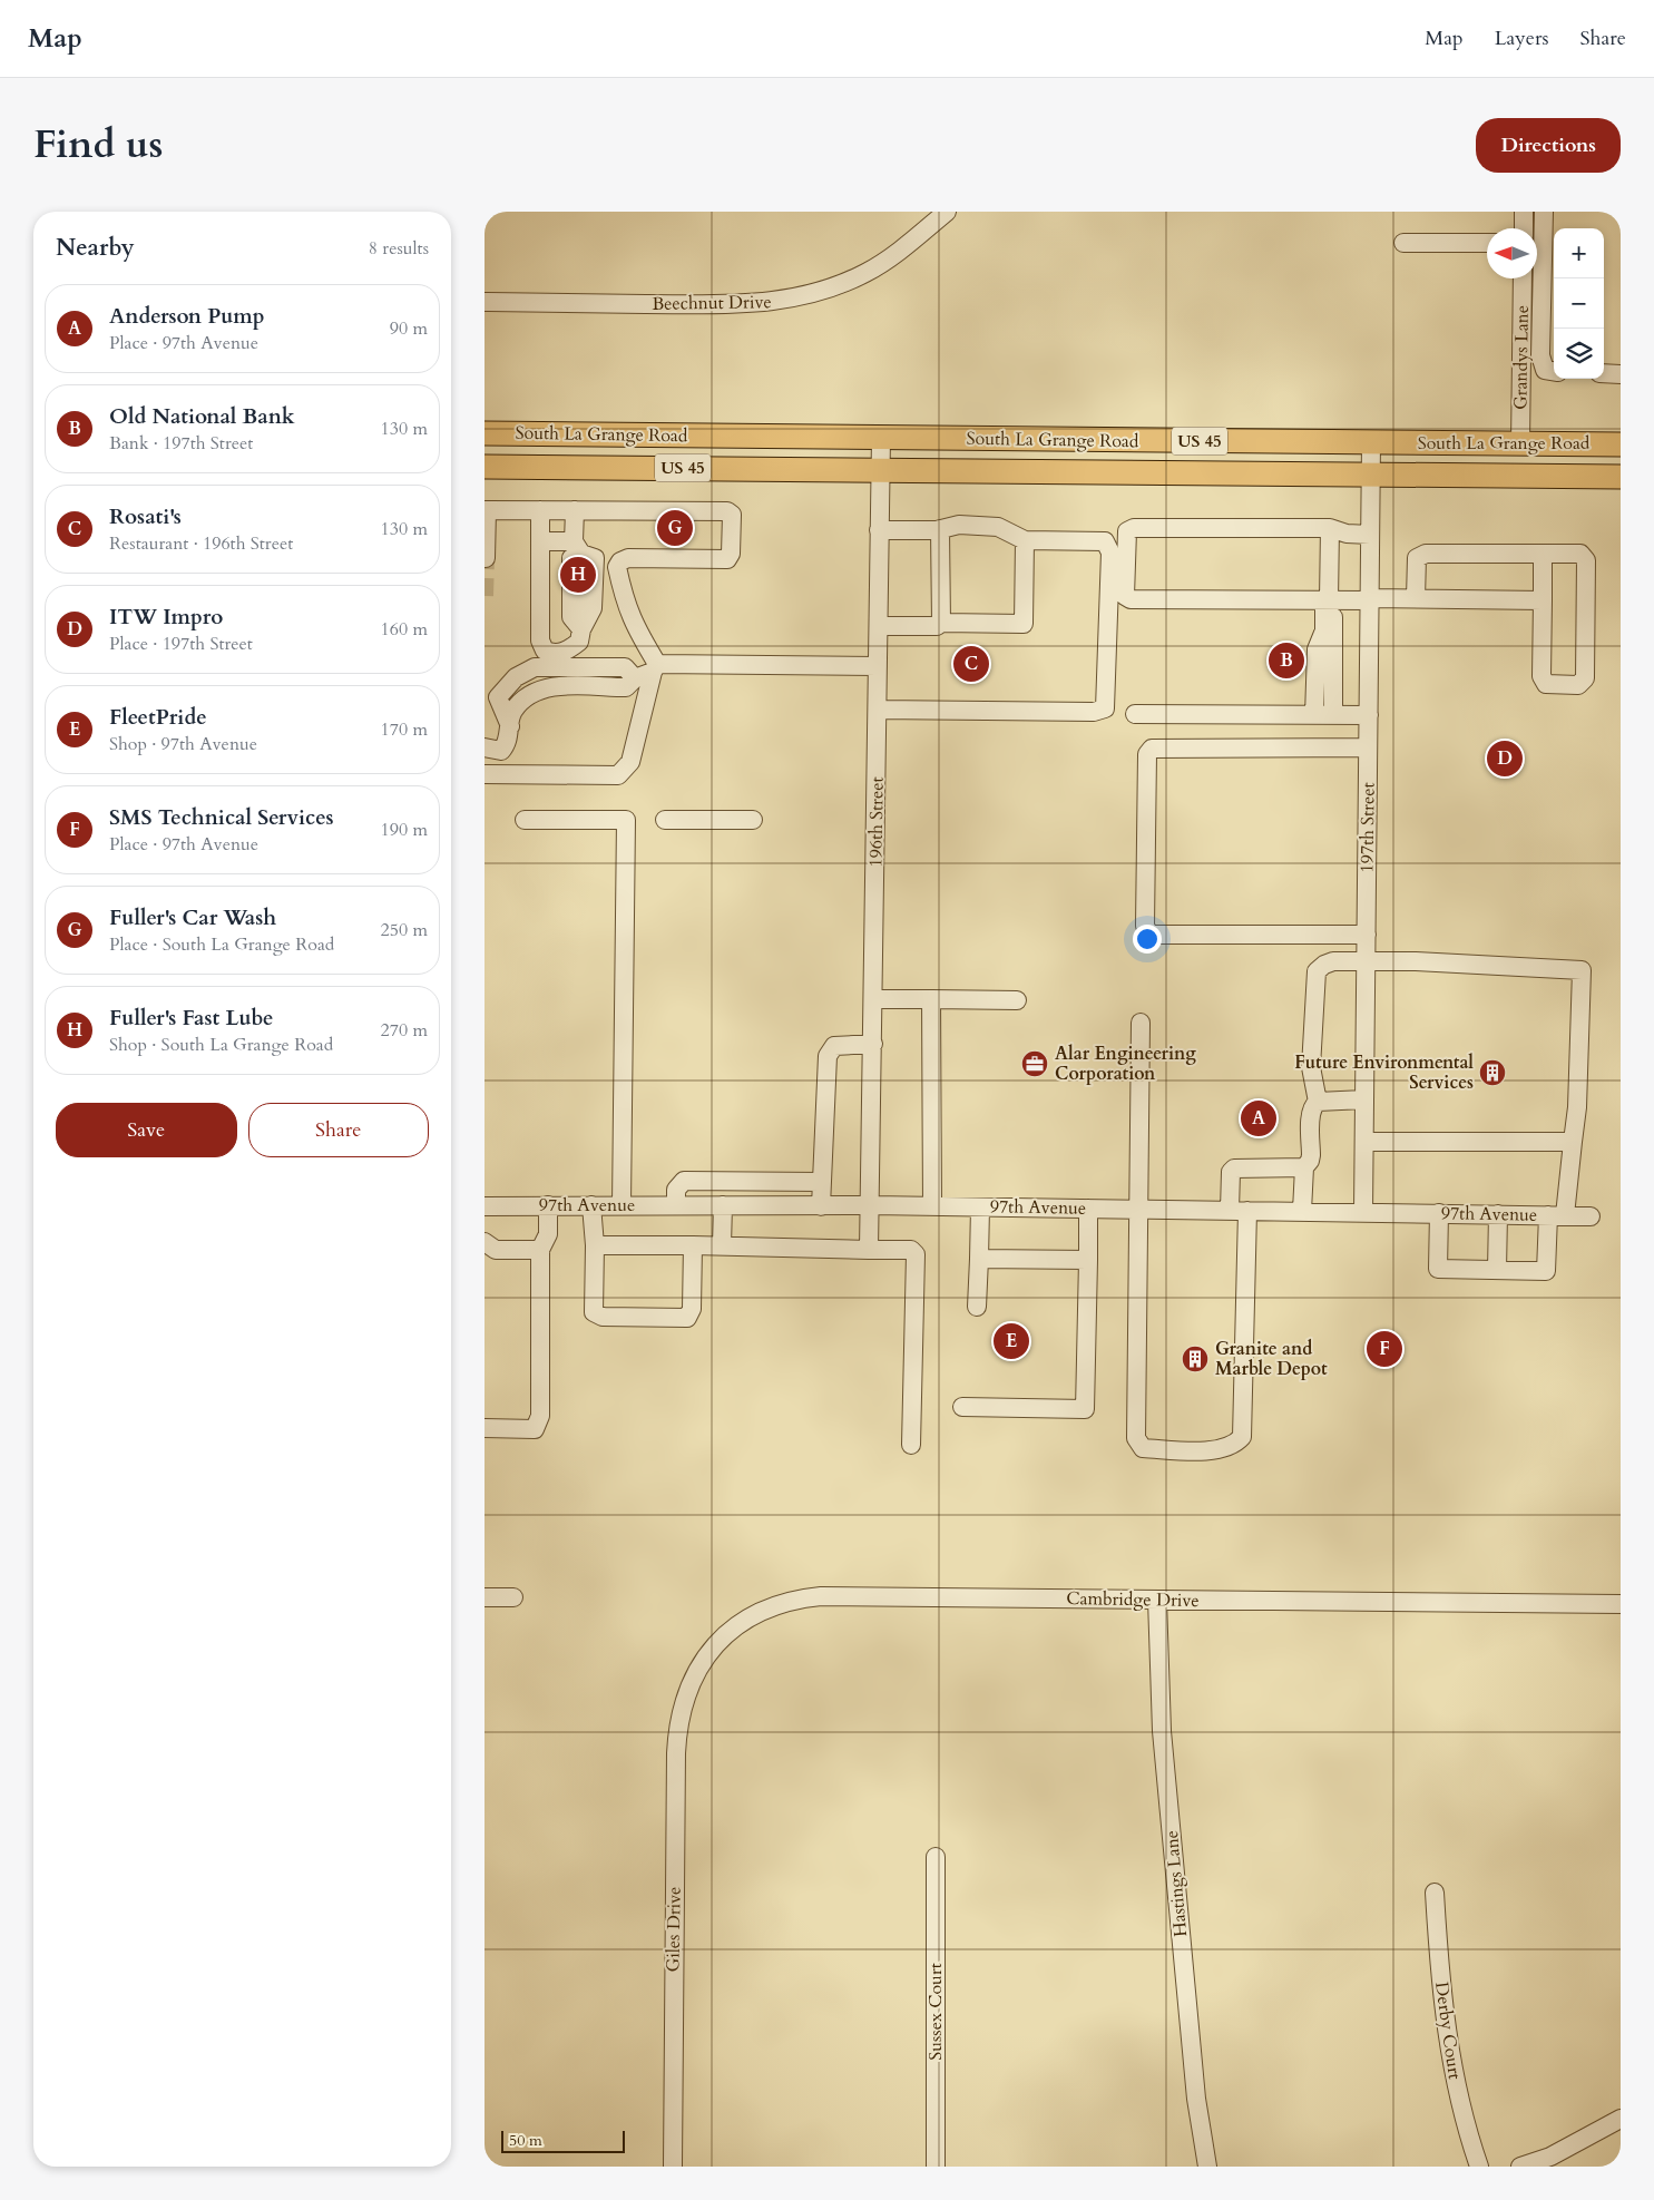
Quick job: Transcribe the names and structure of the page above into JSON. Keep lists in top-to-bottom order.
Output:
{
  "streets": {
    "main road": ["South La Grange Road", "US 45"],
    "street": [
      "Beechnut Drive",
      "Grandys Lane",
      "196th Street",
      "197th Street",
      "97th Avenue",
      "Cambridge Drive",
      "Hastings Lane",
      "Giles Drive",
      "Sussex Court",
      "Derby Court"
    ]
  },
  "crossings": [
    ["Grandys Lane", "South La Grange Road"],
    ["South La Grange Road", "196th Street"],
    ["South La Grange Road", "197th Street"],
    ["196th Street", "97th Avenue"],
    ["197th Street", "97th Avenue"],
    ["Cambridge Drive", "Hastings Lane"],
    ["Cambridge Drive", "Giles Drive"]
  ],
  "places": {
    "office": ["Alar Engineering Corporation"],
    "building": ["Future Environmental Services", "Granite and Marble Depot"]
  },
  "scale_bar": "50 m",
  "north": "left",
  "page": {
    "header": "Map",
    "nav": ["Map", "Layers", "Share"],
    "title": "Find us",
    "buttons": [
      "Directions",
      ["Save", "Share"]
    ],
    "heading": ["Nearby", "8 results"],
    "map_buttons": ["+", "−"],
    "list": [
      {
        "mark": "A",
        "name": "Anderson Pump",
        "note": "Place · 97th Avenue",
        "value": "90 m"
      },
      {
        "mark": "B",
        "name": "Old National Bank",
        "note": "Bank · 197th Street",
        "value": "130 m"
      },
      {
        "mark": "C",
        "name": "Rosati's",
        "note": "Restaurant · 196th Street",
        "value": "130 m"
      },
      {
        "mark": "D",
        "name": "ITW Impro",
        "note": "Place · 197th Street",
        "value": "160 m"
      },
      {
        "mark": "E",
        "name": "FleetPride",
        "note": "Shop · 97th Avenue",
        "value": "170 m"
      },
      {
        "mark": "F",
        "name": "SMS Technical Services",
        "note": "Place · 97th Avenue",
        "value": "190 m"
      },
      {
        "mark": "G",
        "name": "Fuller's Car Wash",
        "note": "Place · South La Grange Road",
        "value": "250 m"
      },
      {
        "mark": "H",
        "name": "Fuller's Fast Lube",
        "note": "Shop · South La Grange Road",
        "value": "270 m"
      }
    ],
    "pins": [
      "G",
      "H",
      "B",
      "C",
      "D",
      "A",
      "E",
      "F"
    ],
    "scale": "50 m"
  }
}
